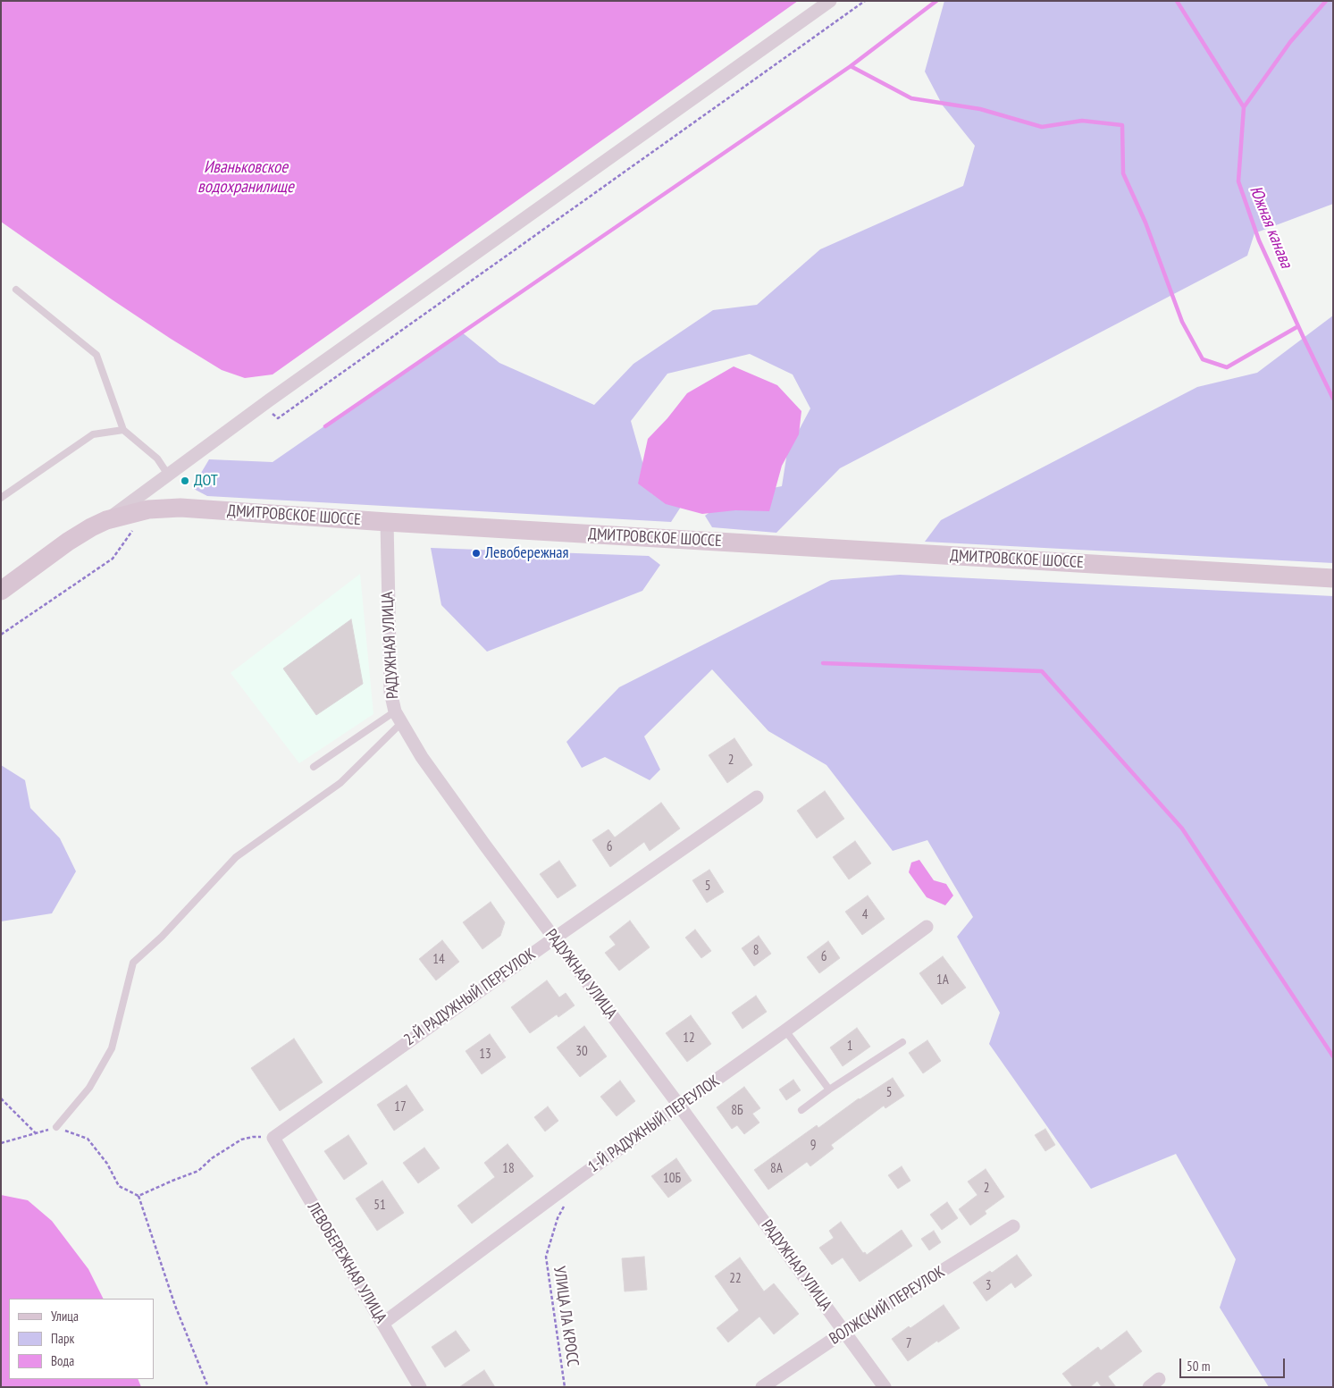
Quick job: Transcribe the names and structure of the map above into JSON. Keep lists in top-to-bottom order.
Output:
{
  "streets": {
    "street": [
      "ДМИТРОВСКОЕ ШОССЕ",
      "РАДУЖНАЯ УЛИЦА",
      "2-Й РАДУЖНЫЙ ПЕРЕУЛОК",
      "1-Й РАДУЖНЫЙ ПЕРЕУЛОК",
      "ЛЕВОБЕРЕЖНАЯ УЛИЦА",
      "ВОЛЖСКИЙ ПЕРЕУЛОК"
    ],
    "path": ["УЛИЦА ЛА КРОСС"]
  },
  "crossings": [
    ["ДМИТРОВСКОЕ ШОССЕ", "РАДУЖНАЯ УЛИЦА"],
    ["РАДУЖНАЯ УЛИЦА", "2-Й РАДУЖНЫЙ ПЕРЕУЛОК"],
    ["РАДУЖНАЯ УЛИЦА", "1-Й РАДУЖНЫЙ ПЕРЕУЛОК"],
    ["РАДУЖНАЯ УЛИЦА", "ВОЛЖСКИЙ ПЕРЕУЛОК"],
    ["2-Й РАДУЖНЫЙ ПЕРЕУЛОК", "ЛЕВОБЕРЕЖНАЯ УЛИЦА"],
    ["1-Й РАДУЖНЫЙ ПЕРЕУЛОК", "ЛЕВОБЕРЕЖНАЯ УЛИЦА"]
  ],
  "water": ["Иваньковское водохранилище", "Южная канава"],
  "places": ["ДОТ", "Левобережная"],
  "house_numbers": [
    "2",
    "6",
    "5",
    "4",
    "8",
    "6",
    "14",
    "1А",
    "12",
    "1",
    "30",
    "13",
    "5",
    "17",
    "8Б",
    "9",
    "18",
    "8А",
    "10Б",
    "2",
    "51",
    "22",
    "3",
    "7"
  ],
  "legend": ["Улица", "Парк", "Вода"],
  "scale_bar": "50 m"
}
